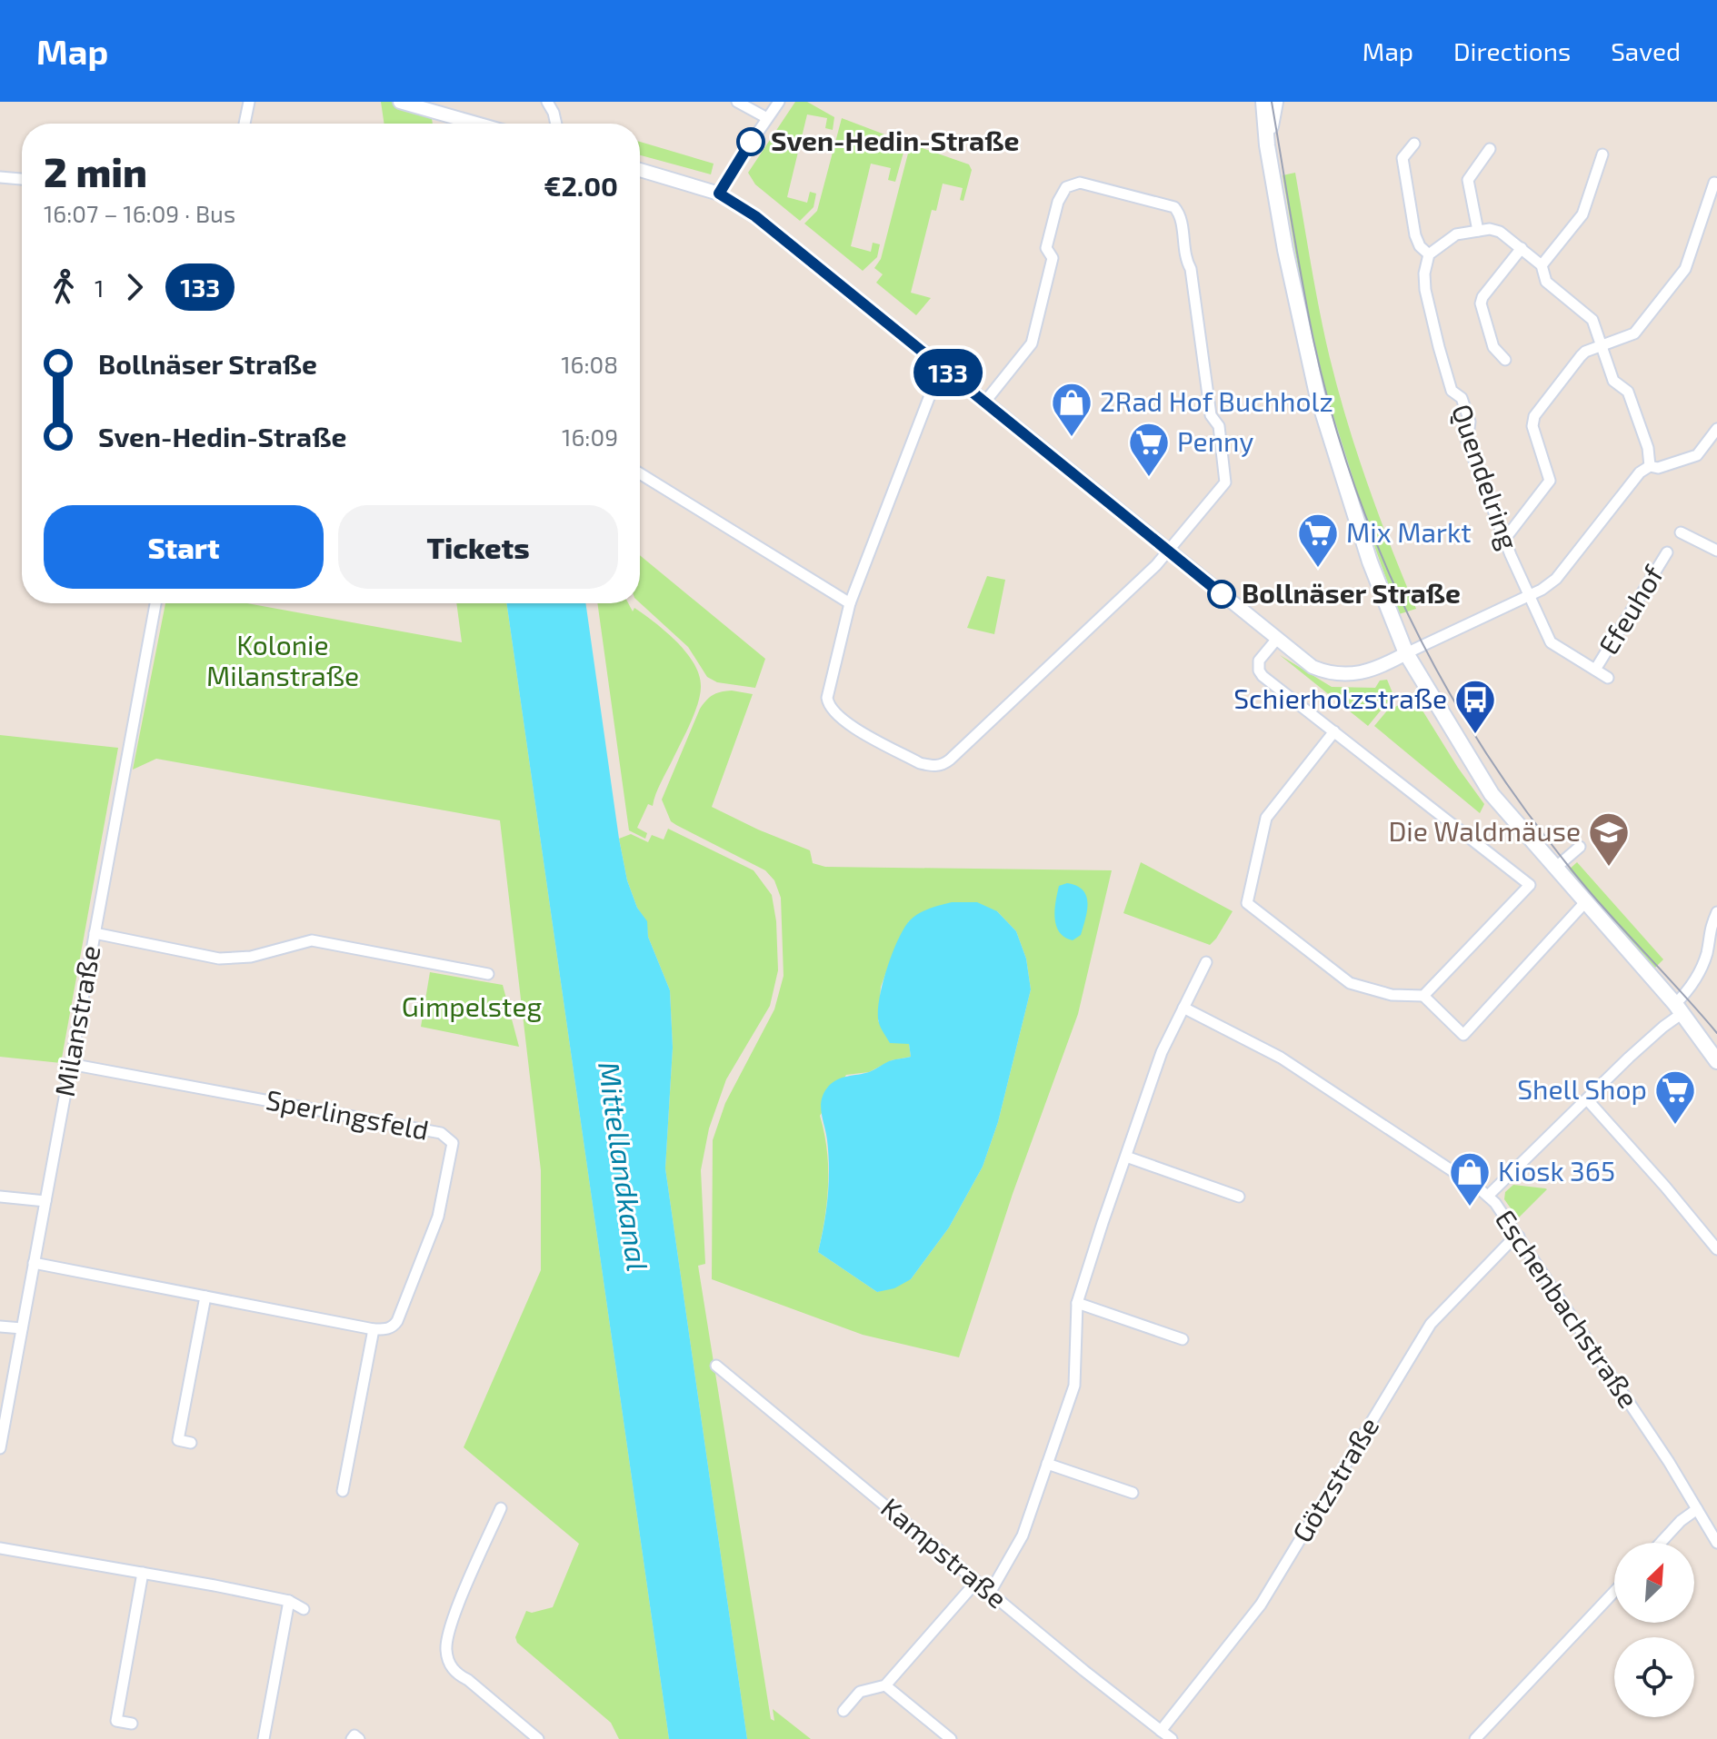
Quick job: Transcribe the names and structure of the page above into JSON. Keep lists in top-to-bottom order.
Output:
{
  "streets": {
    "street": [
      "Quendelring",
      "Efeuhof",
      "Milanstraße",
      "Sperlingsfeld",
      "Eschenbachstraße",
      "Götzstraße",
      "Kampstraße"
    ]
  },
  "crossings": [
    ["Quendelring", "Efeuhof"],
    ["Milanstraße", "Sperlingsfeld"],
    ["Eschenbachstraße", "Götzstraße"],
    ["Götzstraße", "Kampstraße"]
  ],
  "water": ["Mittellandkanal"],
  "parks": ["Kolonie Milanstraße", "Gimpelsteg"],
  "places": {
    "other": ["Sven-Hedin-Straße", "Bollnäser Straße"],
    "shop": ["2Rad Hof Buchholz", "Kiosk 365"],
    "supermarket": ["Penny", "Mix Markt", "Shell Shop"],
    "bus stop": ["Schierholzstraße"],
    "school or university": ["Die Waldmäuse"]
  },
  "lines": ["bus line 133"],
  "north": "top right",
  "page": {
    "header": "Map",
    "nav": ["Map", "Directions", "Saved"],
    "on_map": "133",
    "heading": ["2 min", "16:07 – 16:09 · Bus", "€2.00"],
    "legs": ["1", "133"],
    "list": [
      {
        "name": "Bollnäser Straße",
        "value": "16:08"
      },
      {
        "name": "Sven-Hedin-Straße",
        "value": "16:09"
      }
    ],
    "buttons": ["Start", "Tickets"]
  }
}
